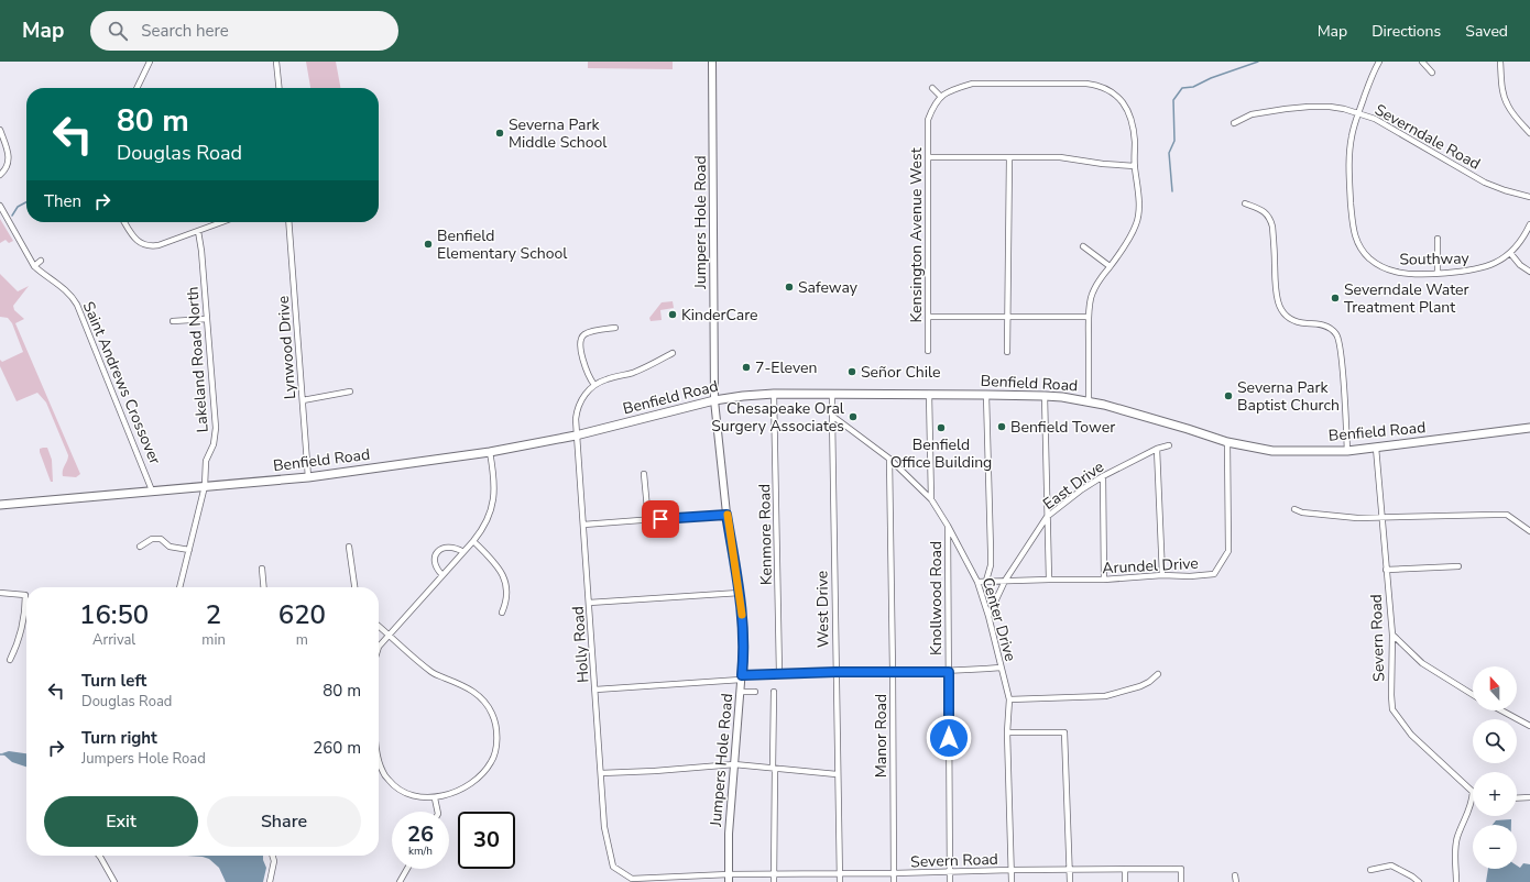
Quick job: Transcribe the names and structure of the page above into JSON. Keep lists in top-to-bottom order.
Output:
{
  "streets": {
    "main road": ["Benfield Road"],
    "street": [
      "Severndale Road",
      "Jumpers Hole Road",
      "Kensington Avenue West",
      "Southway",
      "Lynwood Drive",
      "Lakeland Road North",
      "Saint Andrews Crossover",
      "East Drive",
      "Kenmore Road",
      "Arundel Drive",
      "Knollwood Road",
      "West Drive",
      "Center Drive",
      "Severn Road",
      "Holly Road",
      "Manor Road"
    ]
  },
  "crossings": [
    ["Severndale Road", "Southway"],
    ["Jumpers Hole Road", "Benfield Road"],
    ["Jumpers Hole Road", "Severn Road"],
    ["Lynwood Drive", "Benfield Road"],
    ["Lakeland Road North", "Benfield Road"],
    ["Saint Andrews Crossover", "Benfield Road"],
    ["Benfield Road", "Kenmore Road"],
    ["Benfield Road", "Arundel Drive"],
    ["Benfield Road", "Severn Road"],
    ["Benfield Road", "Holly Road"],
    ["East Drive", "Arundel Drive"],
    ["East Drive", "Center Drive"],
    ["Arundel Drive", "Center Drive"],
    ["Knollwood Road", "Center Drive"],
    ["Knollwood Road", "Severn Road"],
    ["West Drive", "Center Drive"],
    ["West Drive", "Severn Road"],
    ["Center Drive", "Severn Road"],
    ["Center Drive", "Manor Road"],
    ["Severn Road", "Holly Road"],
    ["Severn Road", "Manor Road"]
  ],
  "places": [
    "Severna Park Middle School",
    "Benfield Elementary School",
    "Safeway",
    "Severndale Water Treatment Plant",
    "KinderCare",
    "7-Eleven",
    "Señor Chile",
    "Severna Park Baptist Church",
    "Chesapeake Oral Surgery Associates",
    "Benfield Tower",
    "Benfield Office Building"
  ],
  "north": "top",
  "page": {
    "header": "Map",
    "search": "Search here",
    "nav": ["Map", "Directions", "Saved"],
    "turn": ["80 m", "Douglas Road"],
    "then": "Then",
    "eta": [
      "16:50",
      "Arrival",
      "2",
      "min",
      "620",
      "m"
    ],
    "list": [
      {
        "name": "Turn left",
        "note": "Douglas Road",
        "value": "80 m"
      },
      {
        "name": "Turn right",
        "note": "Jumpers Hole Road",
        "value": "260 m"
      }
    ],
    "map_buttons": ["+", "−"],
    "buttons": ["Exit", "Share"],
    "speed": "26 km/h",
    "limit": "30"
  }
}
